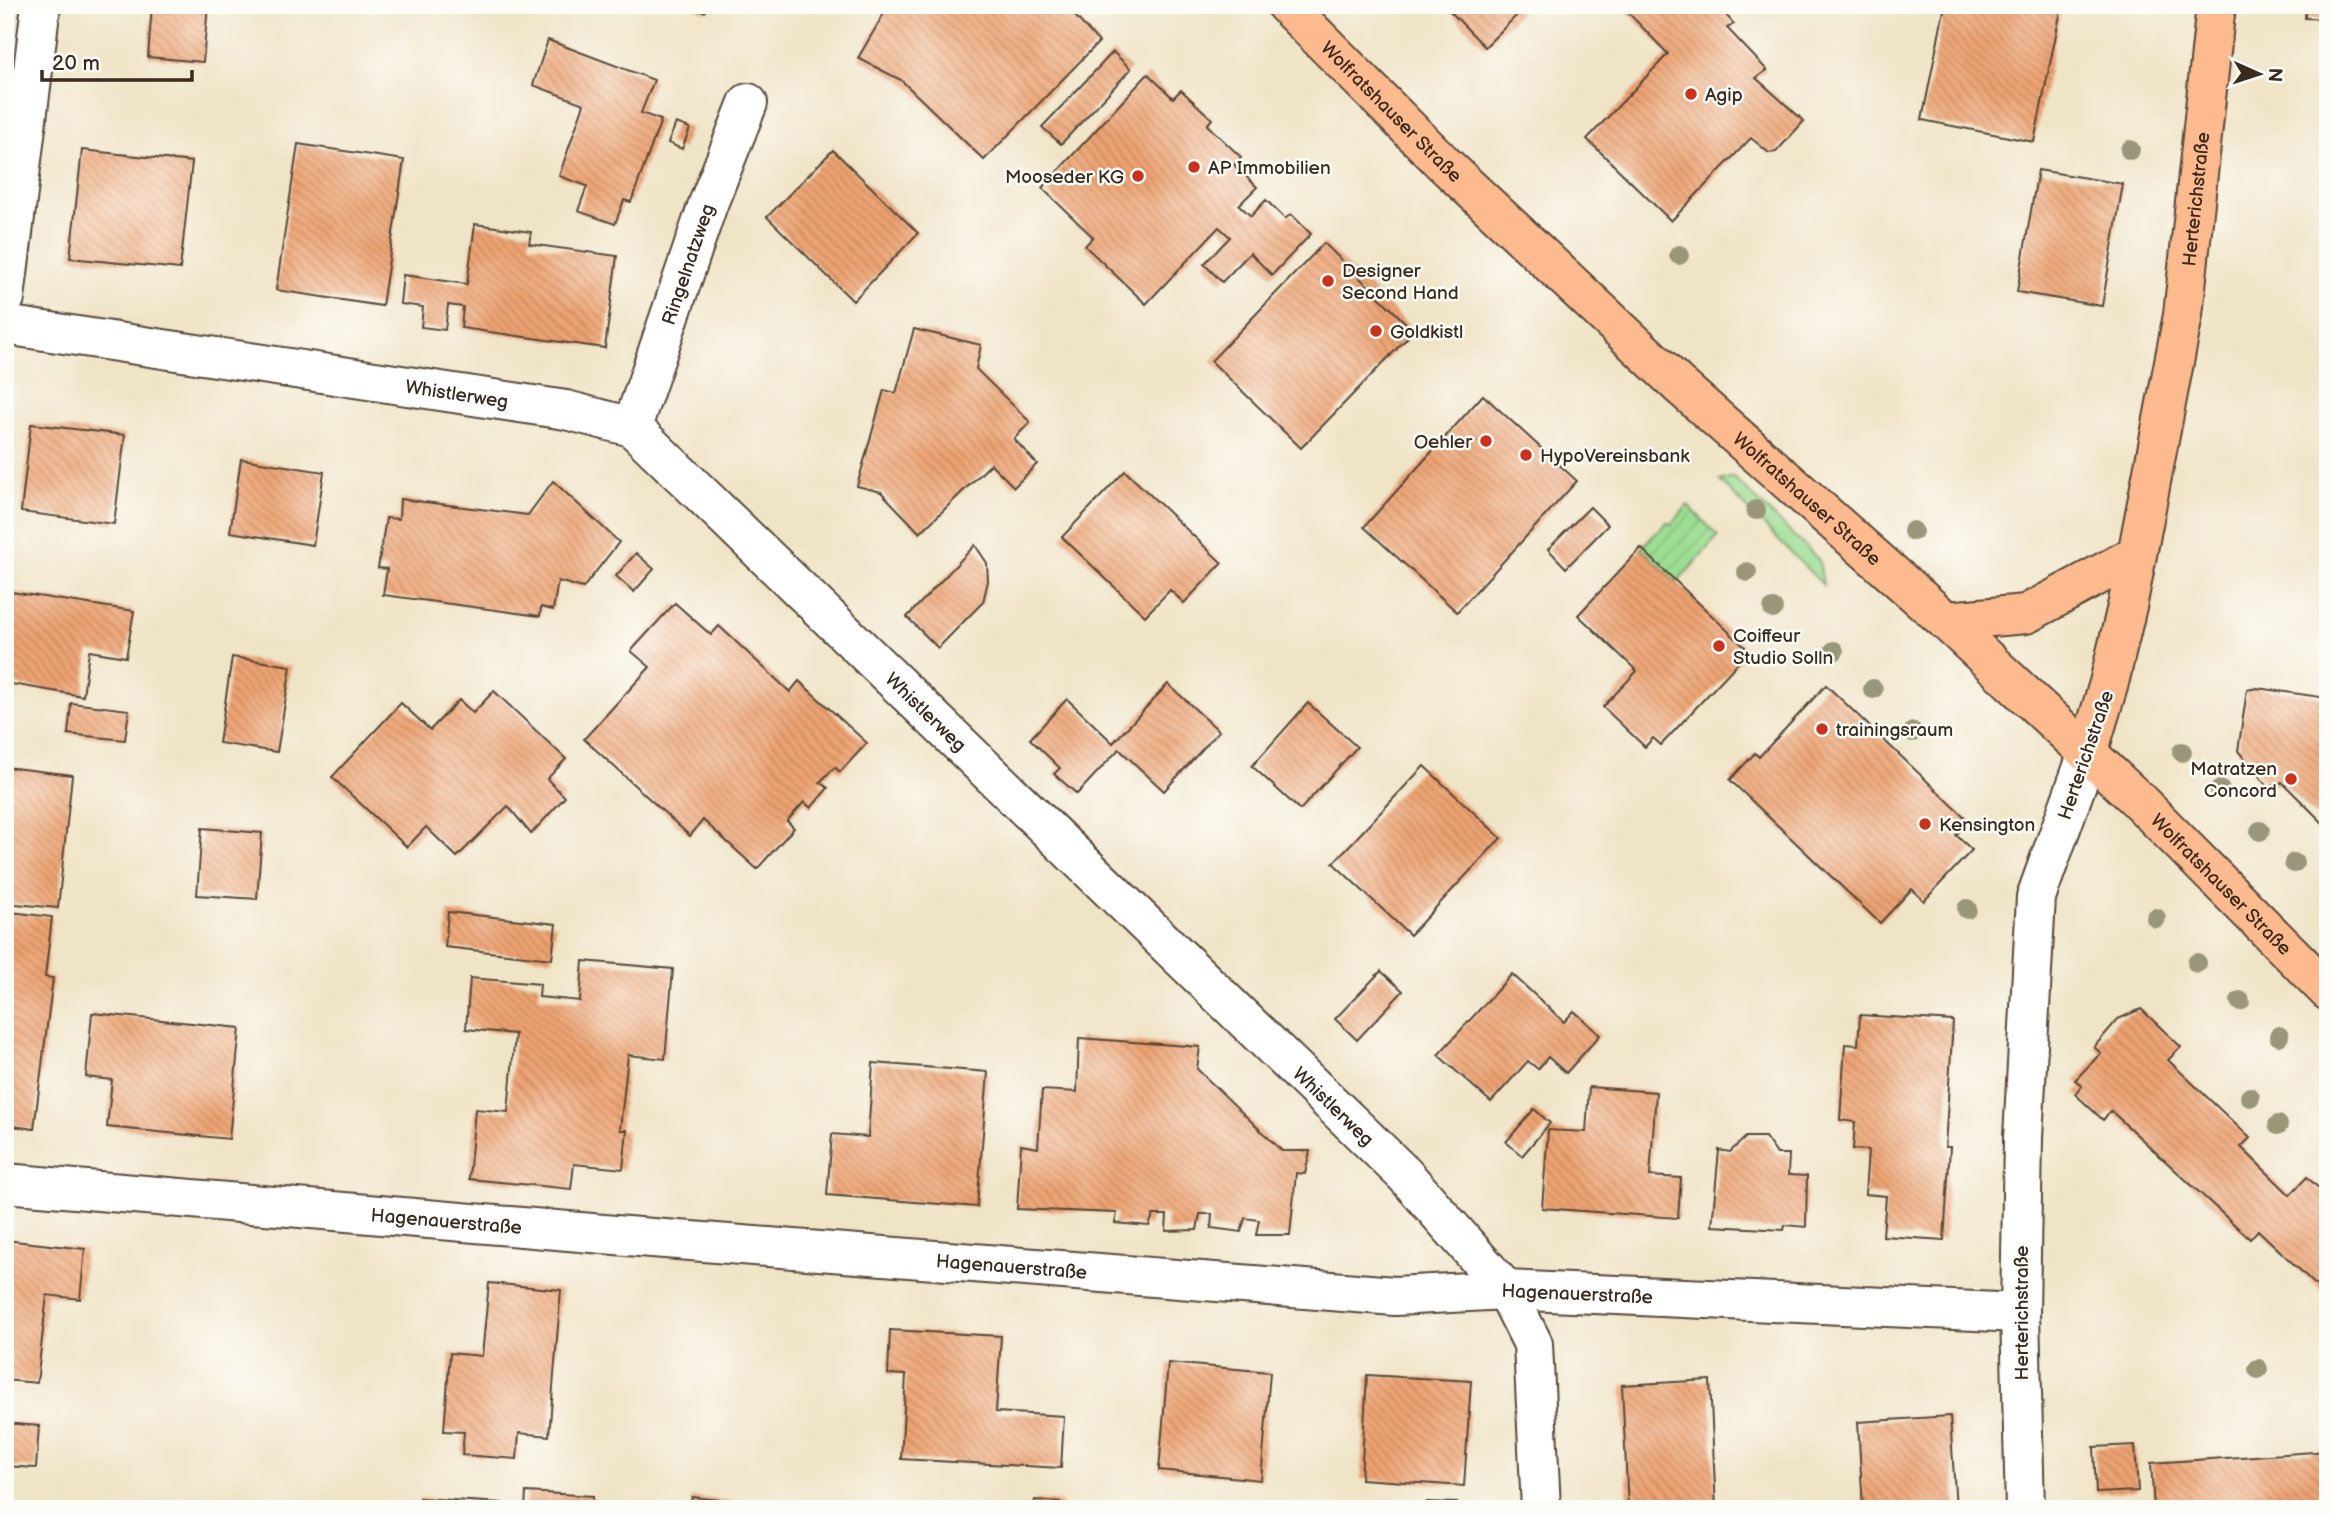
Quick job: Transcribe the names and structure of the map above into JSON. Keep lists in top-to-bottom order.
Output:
{
  "streets": {
    "main road": ["Wolfratshauser Straße", "Herterichstraße"],
    "street": ["Ringelnatzweg", "Whistlerweg", "Hagenauerstraße"]
  },
  "crossings": [
    ["Wolfratshauser Straße", "Herterichstraße"],
    ["Herterichstraße", "Hagenauerstraße"],
    ["Ringelnatzweg", "Whistlerweg"],
    ["Whistlerweg", "Hagenauerstraße"]
  ],
  "places": [
    "Agip",
    "AP Immobilien",
    "Mooseder KG",
    "Designer Second Hand",
    "Goldkistl",
    "Oehler",
    "HypoVereinsbank",
    "Coiffeur Studio Solln",
    "trainingsraum",
    "Matratzen Concord",
    "Kensington"
  ],
  "scale_bar": "20 m",
  "north": "right"
}
